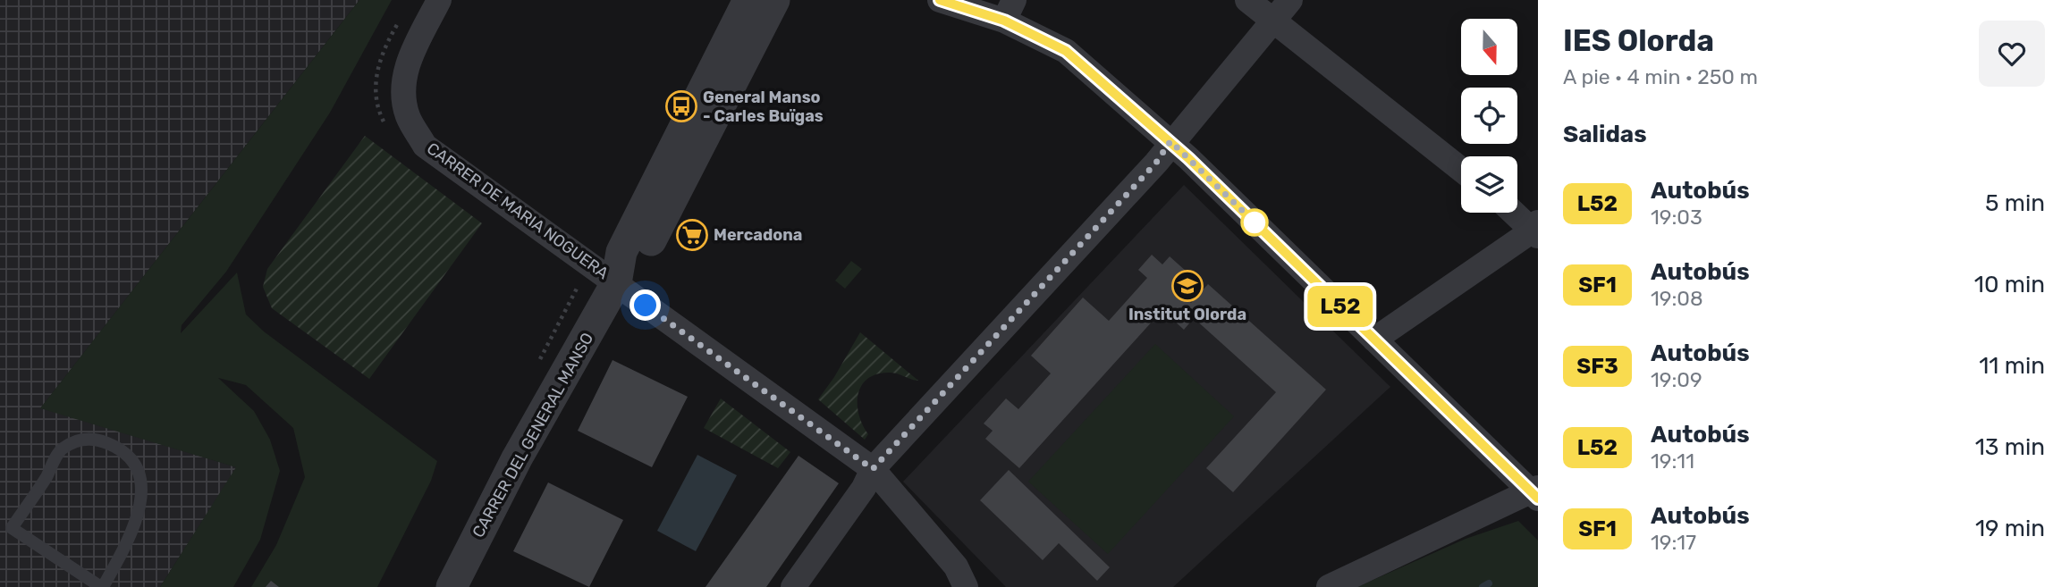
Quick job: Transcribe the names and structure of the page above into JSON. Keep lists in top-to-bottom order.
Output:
{
  "streets": {
    "street": ["CARRER DE MARIA NOGUERA", "CARRER DEL GENERAL MANSO"]
  },
  "crossings": [
    ["CARRER DE MARIA NOGUERA", "CARRER DEL GENERAL MANSO"]
  ],
  "places": {
    "bus stop": ["General Manso - Carles Buïgas"],
    "supermarket": ["Mercadona"],
    "school or university": ["Institut Olorda"]
  },
  "lines": ["bus line L52"],
  "north": "bottom",
  "page": {
    "on_map": "L52",
    "heading": [
      ["IES Olorda", "A pie · 4 min · 250 m"],
      "Salidas"
    ],
    "list": [
      {
        "mark": "L52",
        "name": "Autobús",
        "note": "19:03",
        "value": "5 min"
      },
      {
        "mark": "SF1",
        "name": "Autobús",
        "note": "19:08",
        "value": "10 min"
      },
      {
        "mark": "SF3",
        "name": "Autobús",
        "note": "19:09",
        "value": "11 min"
      },
      {
        "mark": "L52",
        "name": "Autobús",
        "note": "19:11",
        "value": "13 min"
      },
      {
        "mark": "SF1",
        "name": "Autobús",
        "note": "19:17",
        "value": "19 min"
      }
    ]
  }
}
